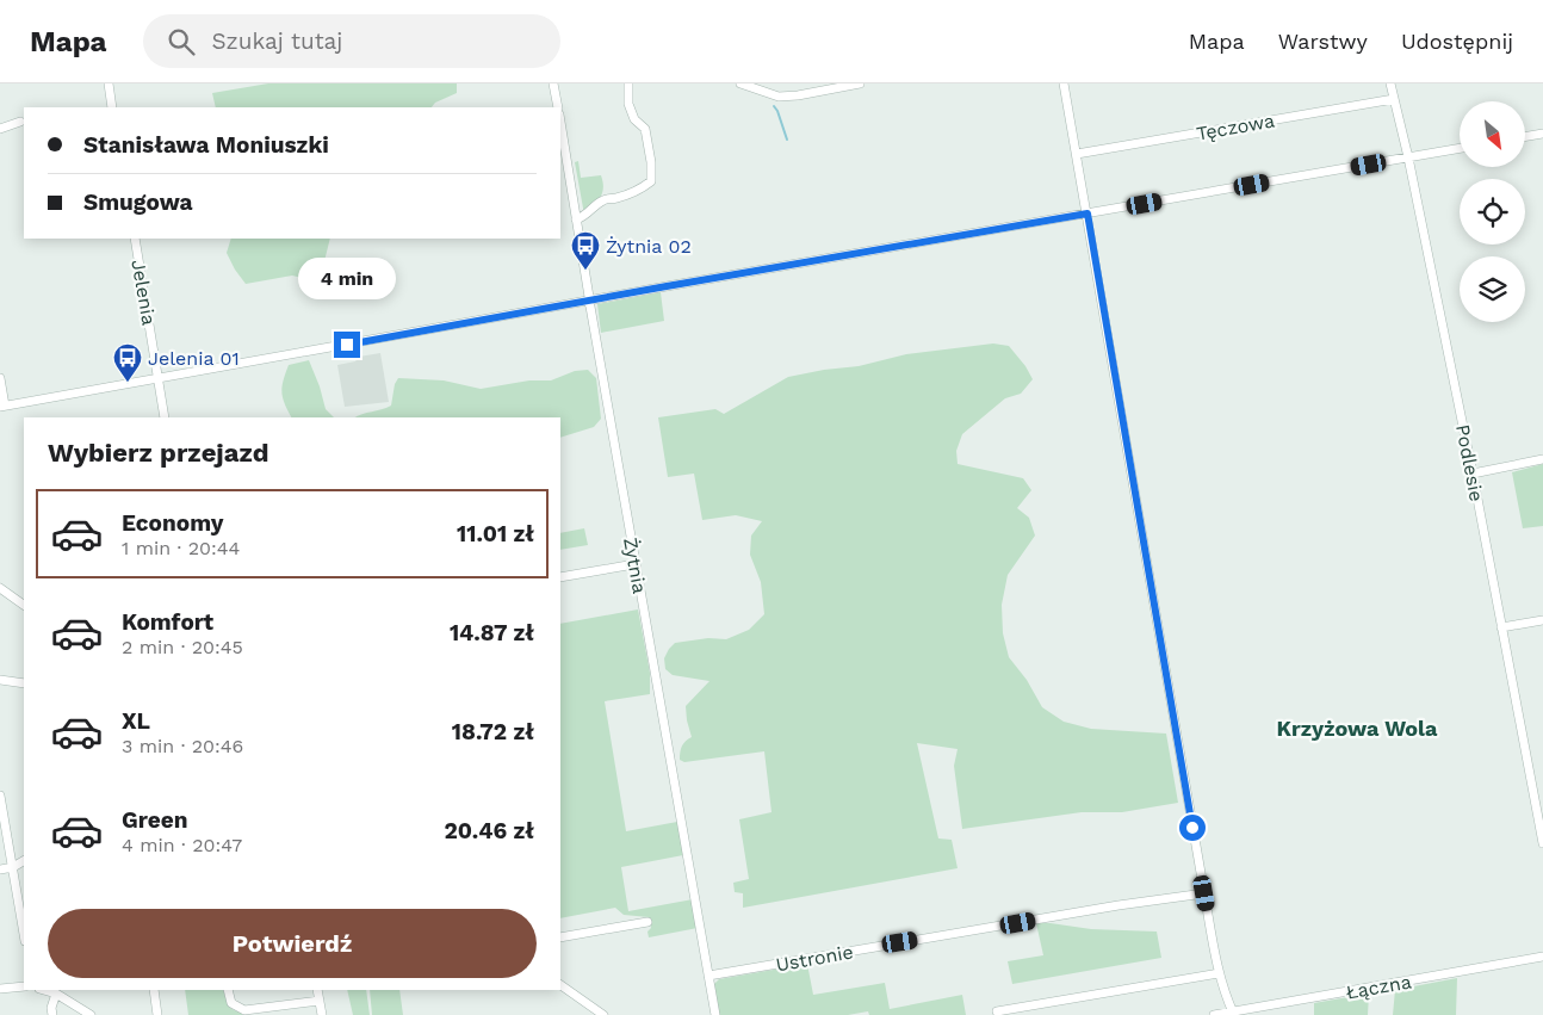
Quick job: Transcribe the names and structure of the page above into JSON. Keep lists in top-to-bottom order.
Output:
{
  "streets": {
    "street": [
      "Tęczowa",
      "Jelenia",
      "Podlesie",
      "Żytnia",
      "Ustronie",
      "Łączna"
    ]
  },
  "crossings": [
    ["Tęczowa", "Podlesie"],
    ["Żytnia", "Ustronie"]
  ],
  "districts": ["Krzyżowa Wola"],
  "places": {
    "bus stop": ["Żytnia 02", "Jelenia 01"]
  },
  "north": "bottom right",
  "page": {
    "header": "Mapa",
    "search": "Szukaj tutaj",
    "nav": ["Mapa", "Warstwy", "Udostępnij"],
    "banner": ["Stanisława Moniuszki", "Smugowa"],
    "bubble": "4 min",
    "heading": "Wybierz przejazd",
    "list": [
      {
        "name": "Economy",
        "note": "1 min · 20:44",
        "value": "11.01 zł"
      },
      {
        "name": "Komfort",
        "note": "2 min · 20:45",
        "value": "14.87 zł"
      },
      {
        "name": "XL",
        "note": "3 min · 20:46",
        "value": "18.72 zł"
      },
      {
        "name": "Green",
        "note": "4 min · 20:47",
        "value": "20.46 zł"
      }
    ],
    "buttons": "Potwierdź"
  }
}
